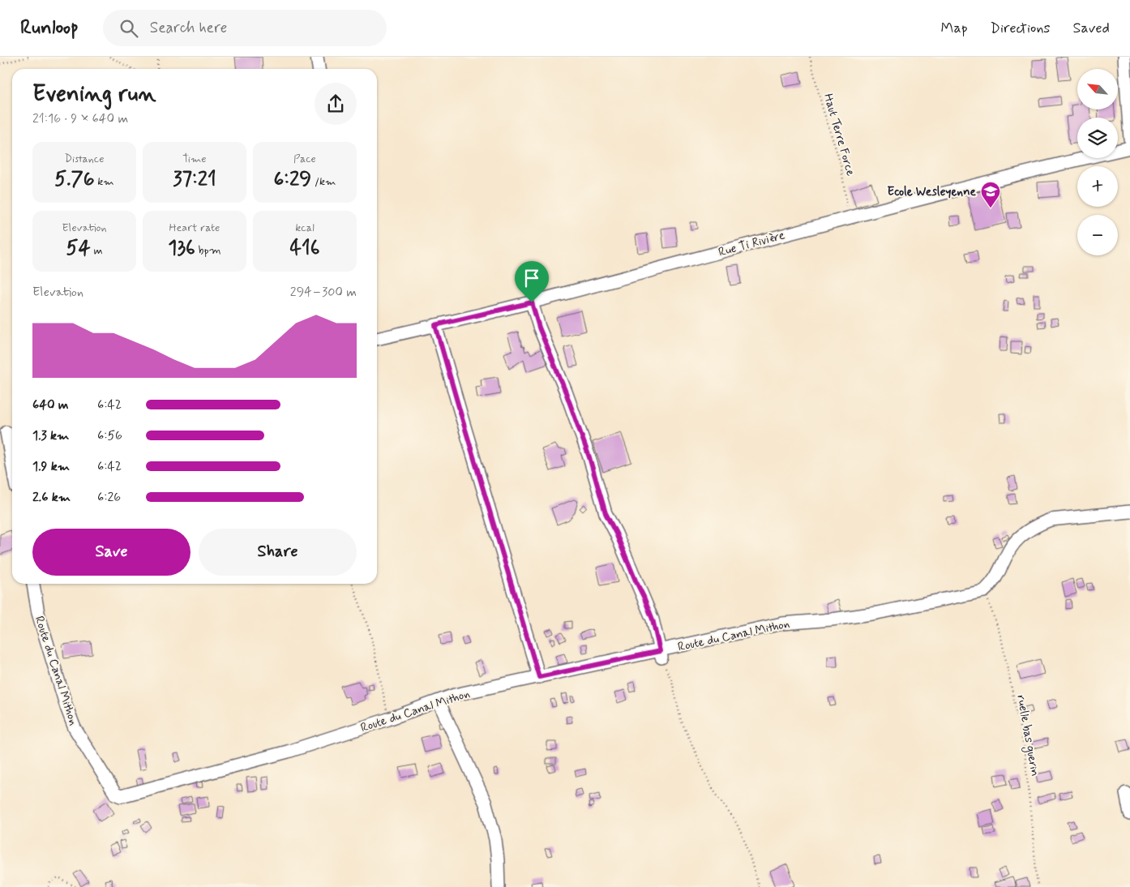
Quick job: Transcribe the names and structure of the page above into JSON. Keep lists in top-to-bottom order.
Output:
{
  "streets": {
    "street": ["Rue Ti Rivière", "Route du Canal Mithon"],
    "path": ["Haut Terre Force", "ruelle bas guerin"]
  },
  "crossings": [
    ["Haut Terre Force", "Rue Ti Rivière"],
    ["Route du Canal Mithon", "ruelle bas guerin"]
  ],
  "places": {
    "school or university": ["Ecole Wesleyenne"]
  },
  "north": "top left",
  "page": {
    "header": "Runloop",
    "search": "Search here",
    "nav": ["Map", "Directions", "Saved"],
    "map_buttons": ["+", "−"],
    "heading": ["Evening run", "21:16 · 9 × 640 m"],
    "stats": [
      ["Distance", "5.76 km"],
      ["Time", "37:21"],
      ["Pace", "6:29 /km"],
      ["Elevation", "54 m"],
      ["Heart rate", "136 bpm"],
      ["kcal", "416"]
    ],
    "chart": ["Elevation", "294–300 m"],
    "list": [
      {
        "name": "640 m",
        "note": "6:42"
      },
      {
        "name": "1.3 km",
        "note": "6:56"
      },
      {
        "name": "1.9 km",
        "note": "6:42"
      },
      {
        "name": "2.6 km",
        "note": "6:26"
      }
    ],
    "buttons": ["Save", "Share"]
  }
}
